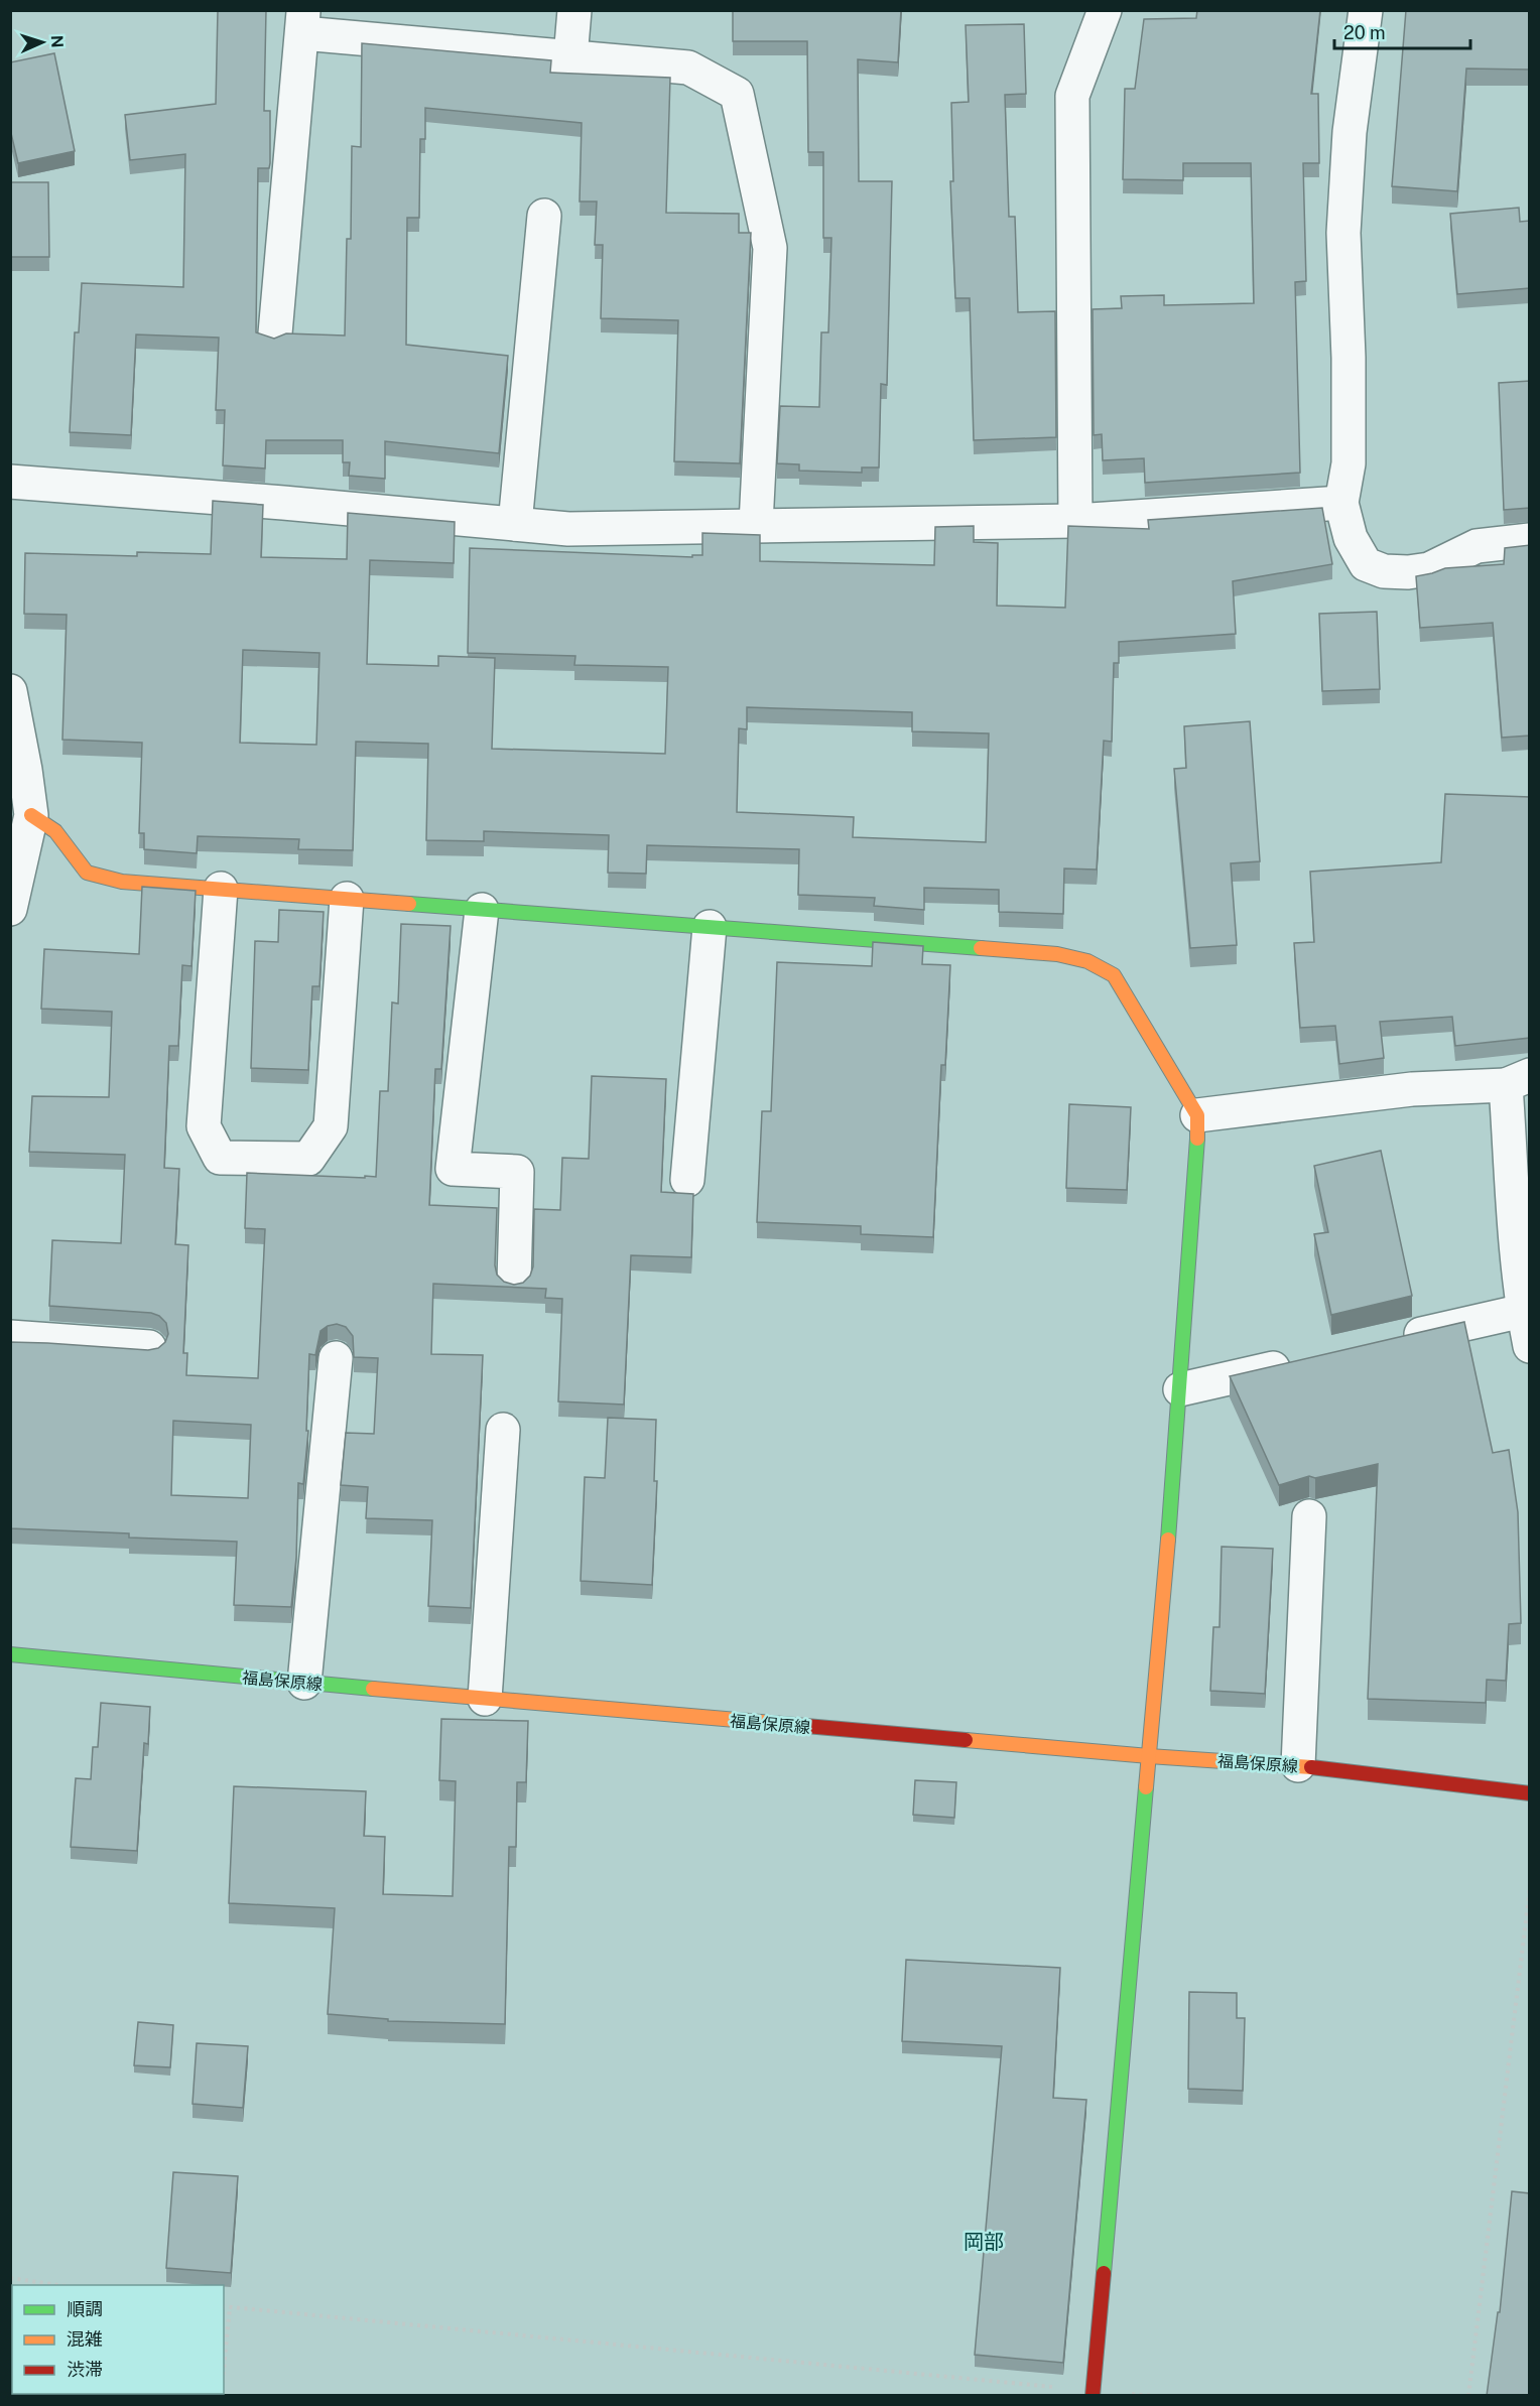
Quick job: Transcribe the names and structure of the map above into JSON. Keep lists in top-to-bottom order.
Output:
{
  "streets": {
    "street": ["福島保原線"]
  },
  "districts": ["岡部"],
  "legend": ["順調", "混雑", "渋滞"],
  "scale_bar": "20 m",
  "north": "right"
}
